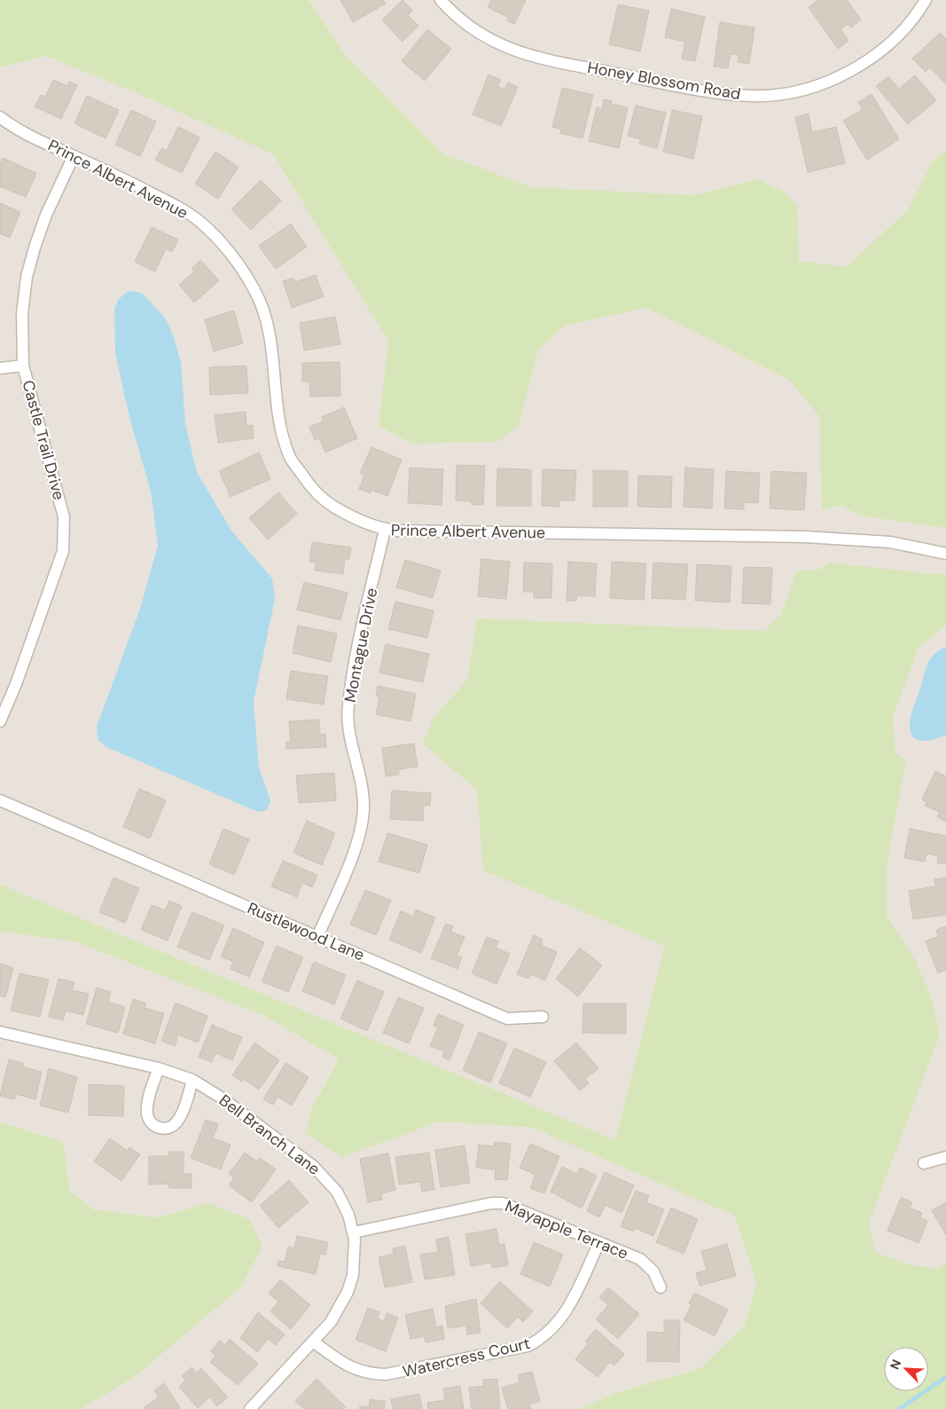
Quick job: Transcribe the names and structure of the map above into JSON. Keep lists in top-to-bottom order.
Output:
{
  "streets": {
    "street": [
      "Honey Blossom Road",
      "Prince Albert Avenue",
      "Castle Trail Drive",
      "Montague Drive",
      "Rustlewood Lane",
      "Bell Branch Lane",
      "Mayapple Terrace",
      "Watercress Court"
    ]
  },
  "crossings": [
    ["Prince Albert Avenue", "Castle Trail Drive"],
    ["Prince Albert Avenue", "Montague Drive"],
    ["Montague Drive", "Rustlewood Lane"],
    ["Bell Branch Lane", "Mayapple Terrace"],
    ["Bell Branch Lane", "Watercress Court"],
    ["Mayapple Terrace", "Watercress Court"]
  ],
  "north": "top left"
}
